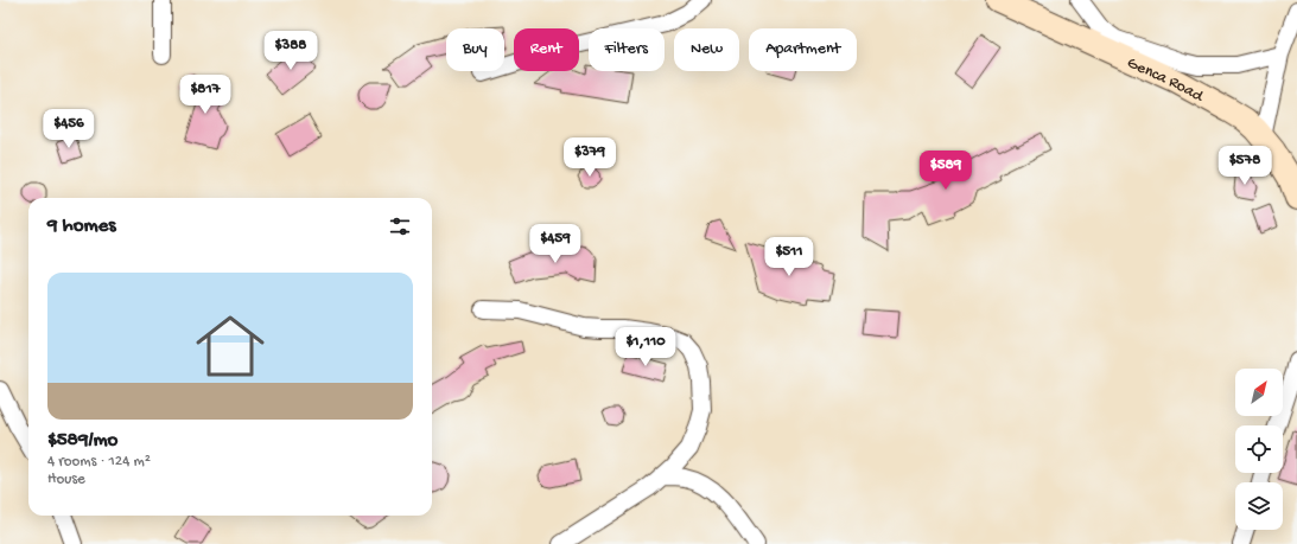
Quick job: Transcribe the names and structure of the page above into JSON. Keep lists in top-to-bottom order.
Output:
{
  "streets": {
    "street": ["Genca Road"]
  },
  "north": "top right",
  "page": {
    "chip": [
      "Buy",
      "Rent",
      "Filters",
      "New",
      "Apartment"
    ],
    "price": [
      "$388",
      "$817",
      "$456",
      "$379",
      "$578",
      "$589",
      "$459",
      "$511",
      "$1,110"
    ],
    "heading": "9 homes",
    "list": [
      {
        "name": "$589/mo",
        "note": "4 rooms · 124 m² · House"
      }
    ]
  }
}
